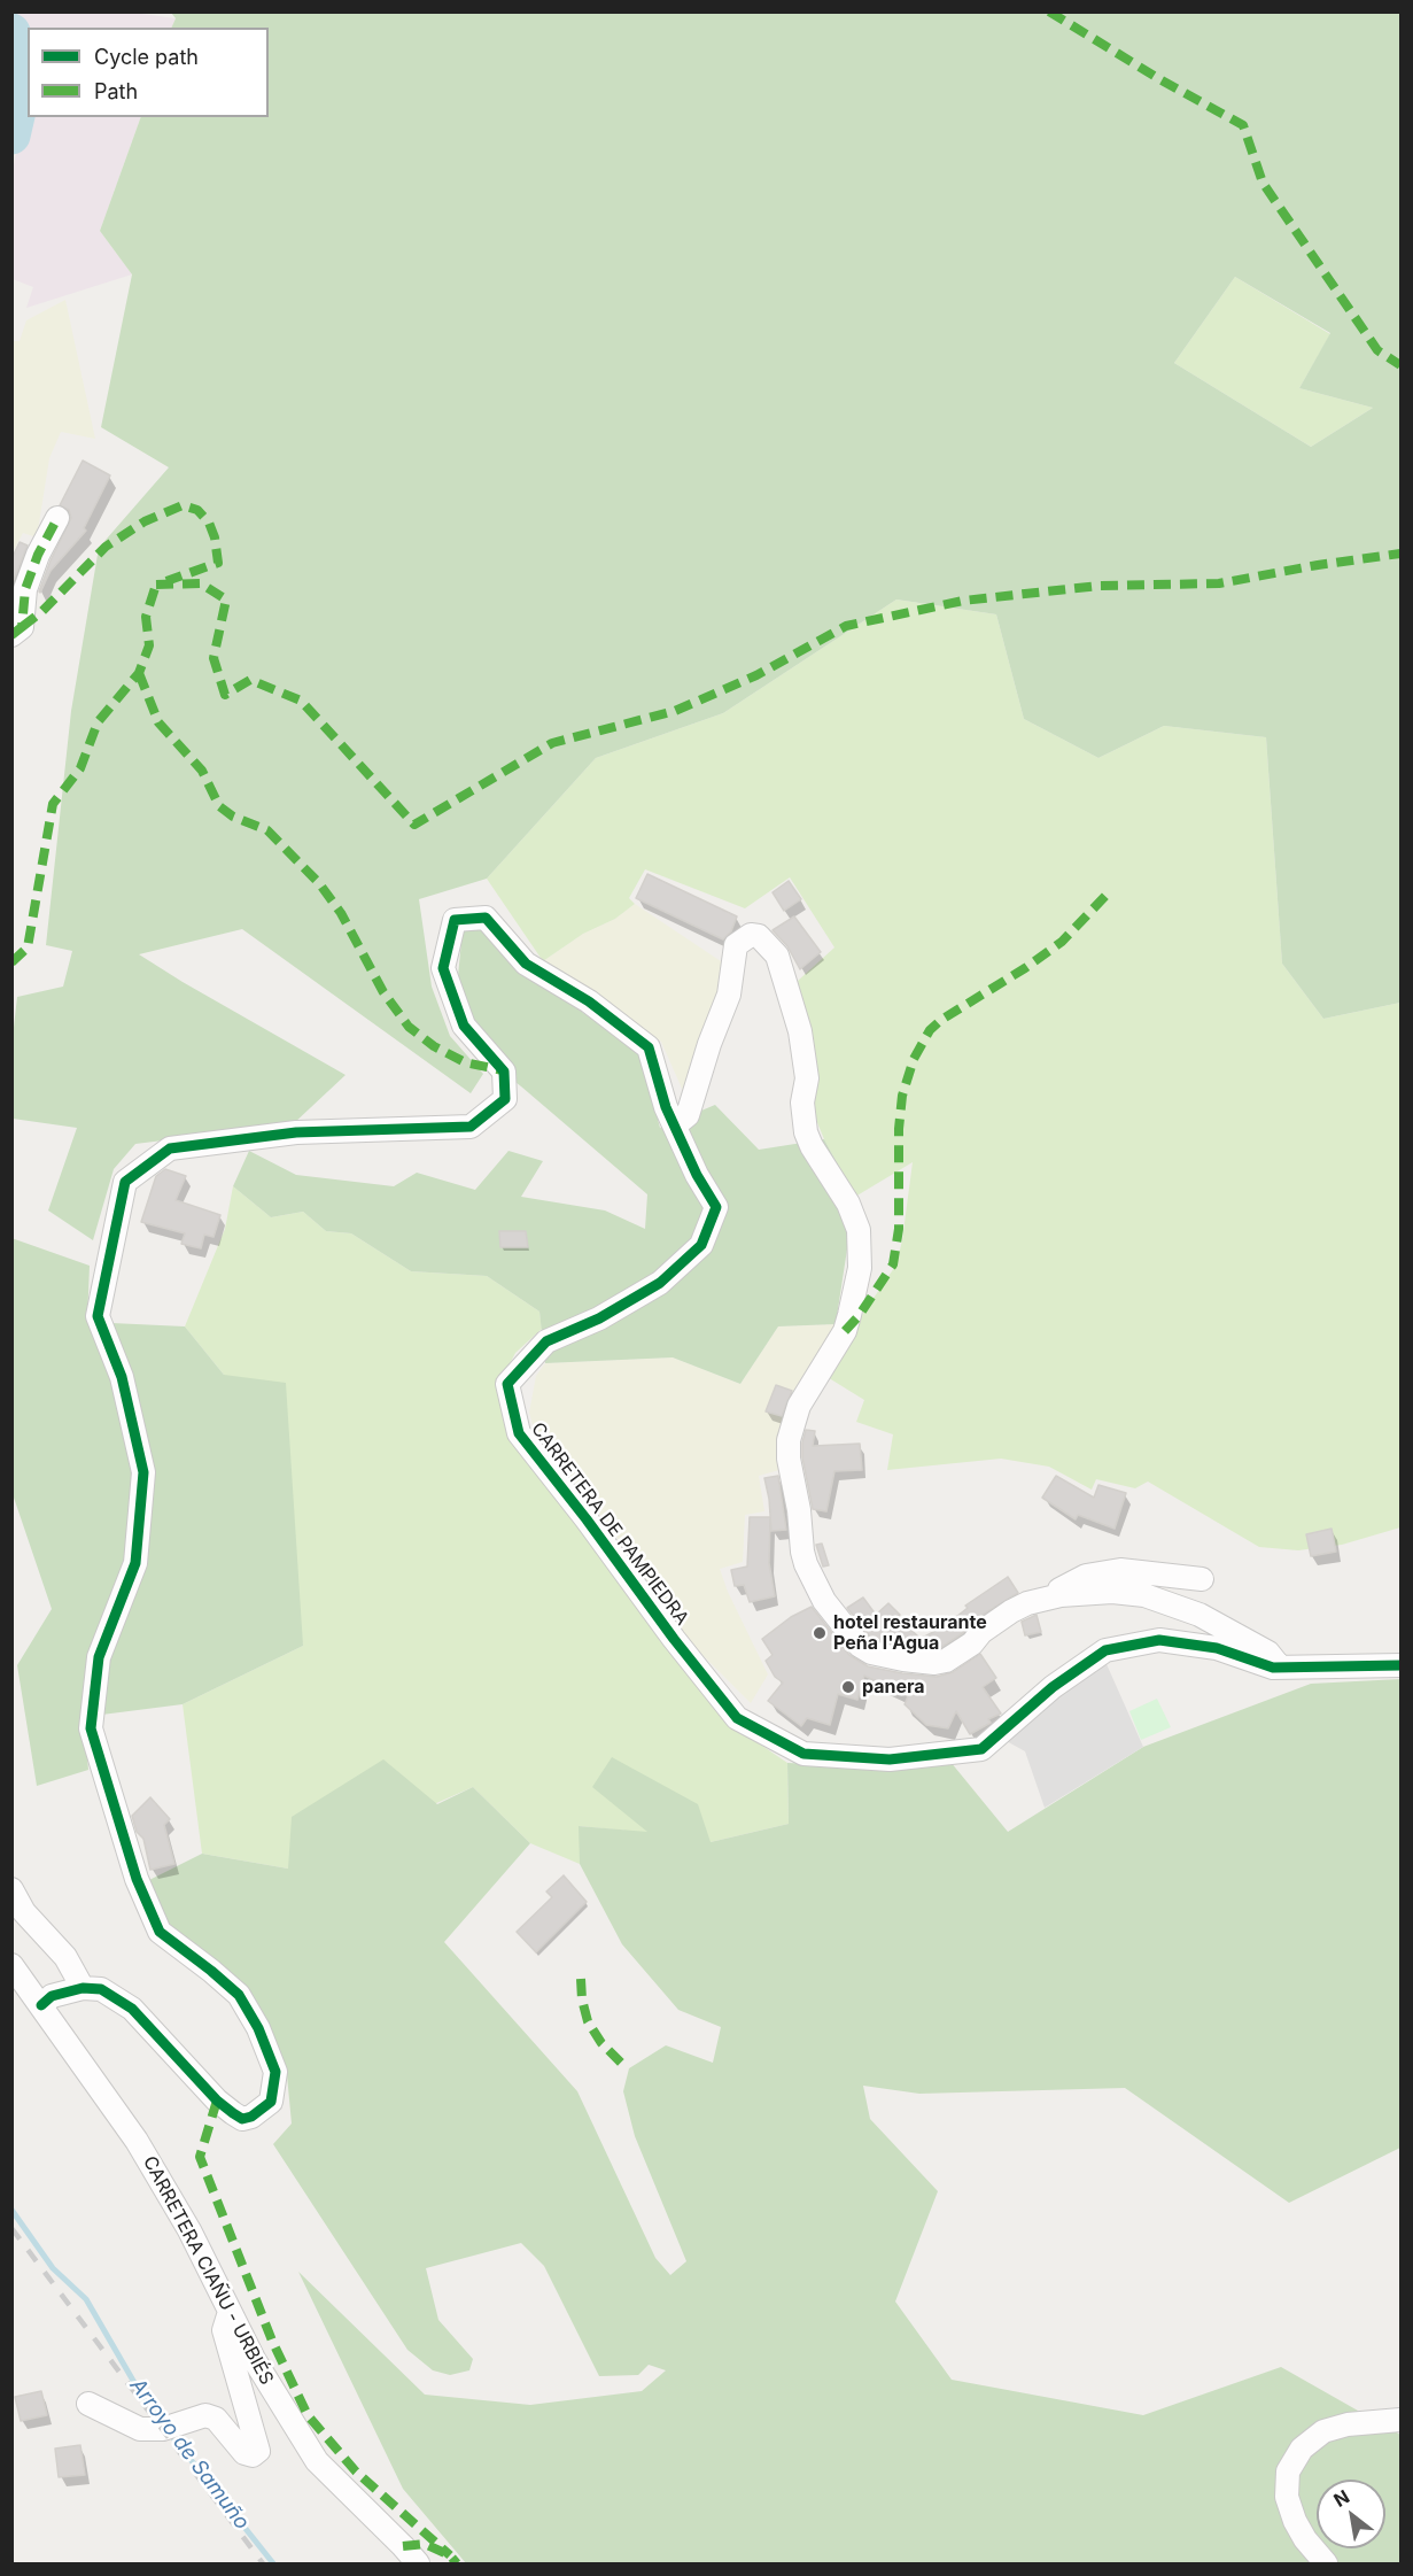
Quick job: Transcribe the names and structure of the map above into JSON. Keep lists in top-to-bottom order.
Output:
{
  "streets": {
    "street": ["CARRETERA DE PAMPIEDRA", "CARRETERA CIAÑU - URBIÉS"]
  },
  "water": ["Arroyo de Samuño"],
  "places": ["hotel restaurante Peña l'Agua", "panera"],
  "legend": ["Cycle path", "Path"],
  "north": "top left"
}
